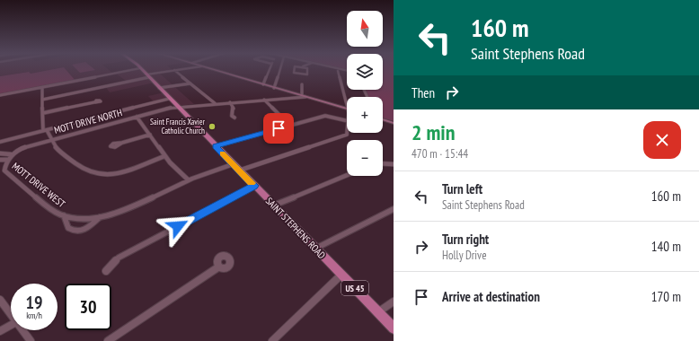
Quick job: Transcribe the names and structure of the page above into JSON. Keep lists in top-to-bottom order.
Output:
{
  "streets": {
    "main road": ["SAINT STEPHENS ROAD", "US 45"],
    "street": ["MOTT DRIVE NORTH", "MOTT DRIVE WEST"]
  },
  "crossings": [
    ["MOTT DRIVE NORTH", "MOTT DRIVE WEST"],
    ["MOTT DRIVE NORTH", "SAINT STEPHENS ROAD"],
    ["MOTT DRIVE WEST", "SAINT STEPHENS ROAD"]
  ],
  "places": ["Saint Francis Xavier Catholic Church"],
  "north": "top",
  "page": {
    "turn": ["160 m", "Saint Stephens Road"],
    "map_buttons": ["+", "−"],
    "then": "Then",
    "heading": ["2 min", "470 m · 15:44"],
    "list": [
      {
        "name": "Turn left",
        "note": "Saint Stephens Road",
        "value": "160 m"
      },
      {
        "name": "Turn right",
        "note": "Holly Drive",
        "value": "140 m"
      },
      {
        "name": "Arrive at destination",
        "value": "170 m"
      }
    ],
    "speed": "19 km/h",
    "limit": "30"
  }
}
